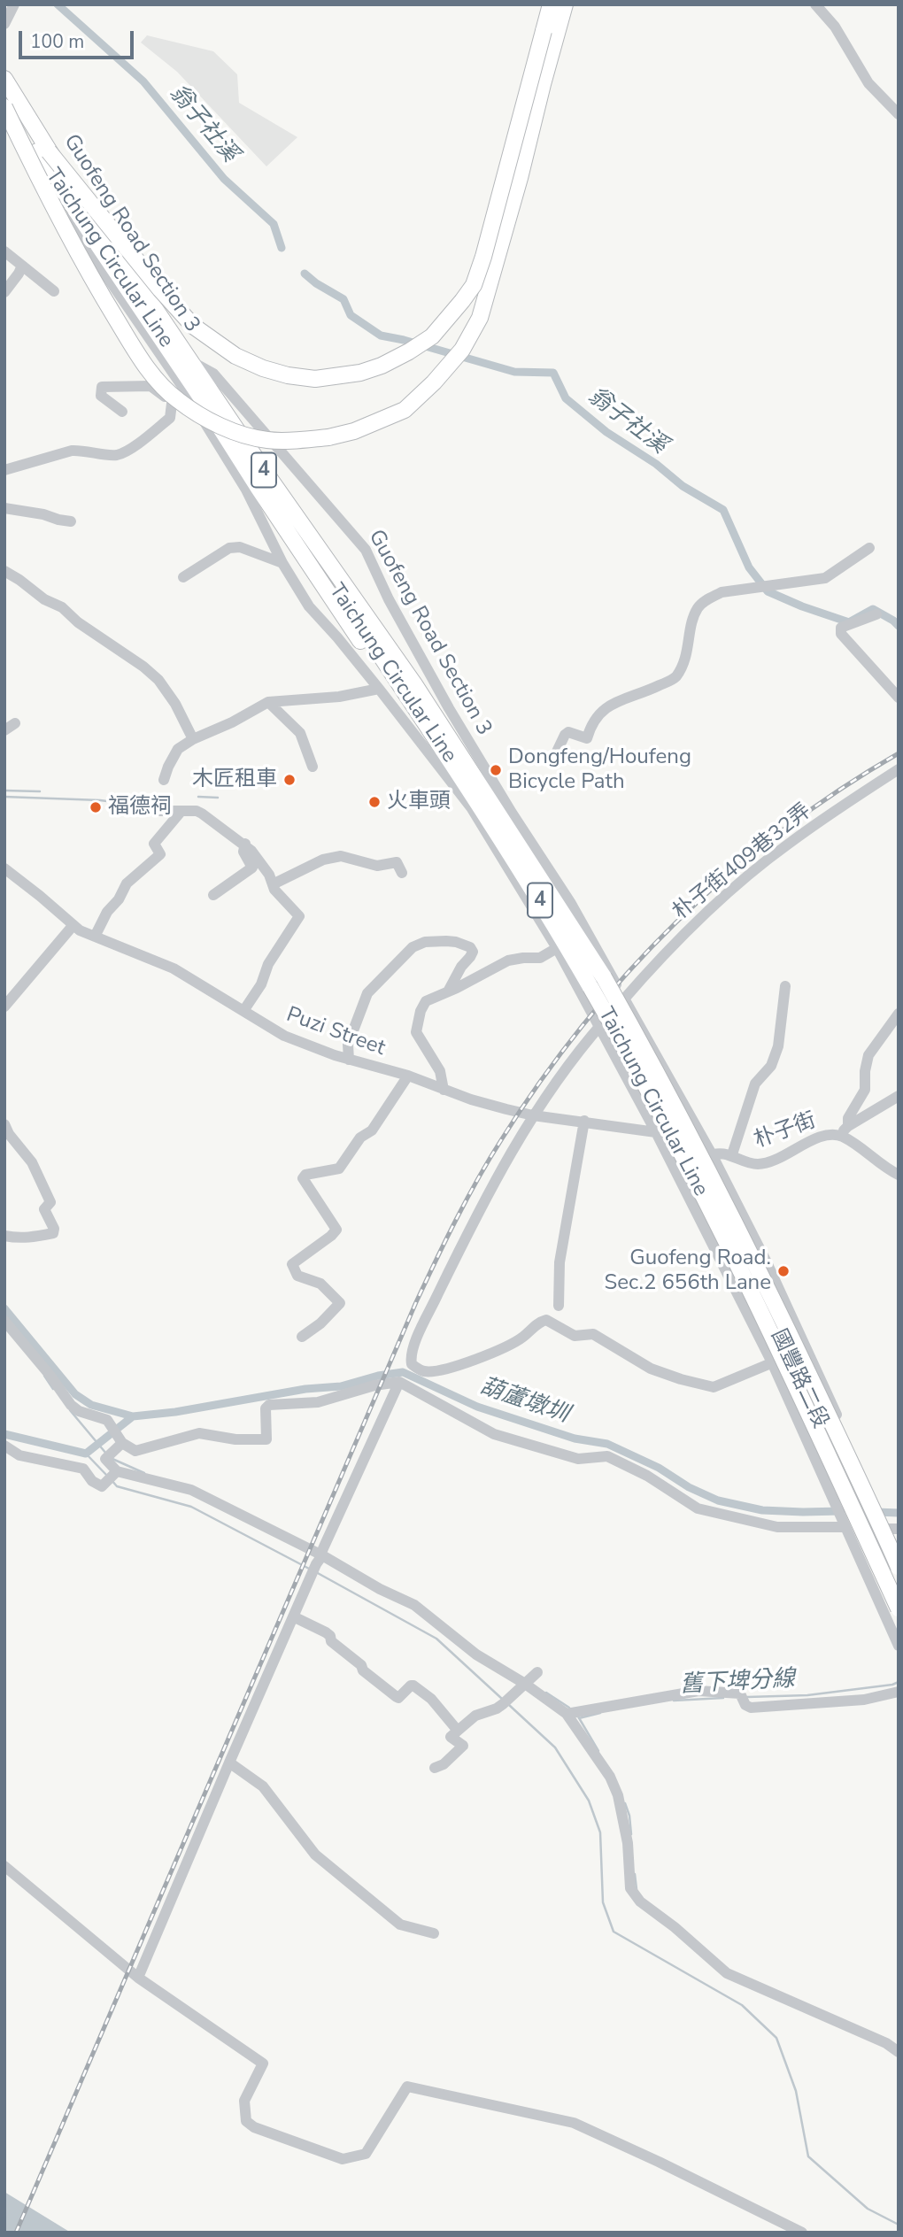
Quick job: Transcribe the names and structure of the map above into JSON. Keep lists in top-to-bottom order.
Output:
{
  "streets": {
    "highway": ["Taichung Circular Line", "4"],
    "street": [
      "Guofeng Road Section 3",
      "朴子街409巷32弄",
      "Puzi Street",
      "朴子街",
      "國豐路二段"
    ]
  },
  "crossings": [
    ["Guofeng Road Section 3", "朴子街409巷32弄"],
    ["Guofeng Road Section 3", "朴子街"],
    ["Guofeng Road Section 3", "國豐路二段"],
    ["朴子街409巷32弄", "Puzi Street"],
    ["朴子街409巷32弄", "國豐路二段"],
    ["Puzi Street", "國豐路二段"],
    ["朴子街", "國豐路二段"]
  ],
  "water": ["翁子社溪", "葫蘆墩圳", "舊下埤分線"],
  "places": [
    "Dongfeng/Houfeng Bicycle Path",
    "木匠租車",
    "火車頭",
    "福德祠",
    "Guofeng Road. Sec.2 656th Lane"
  ],
  "scale_bar": "100 m"
}
